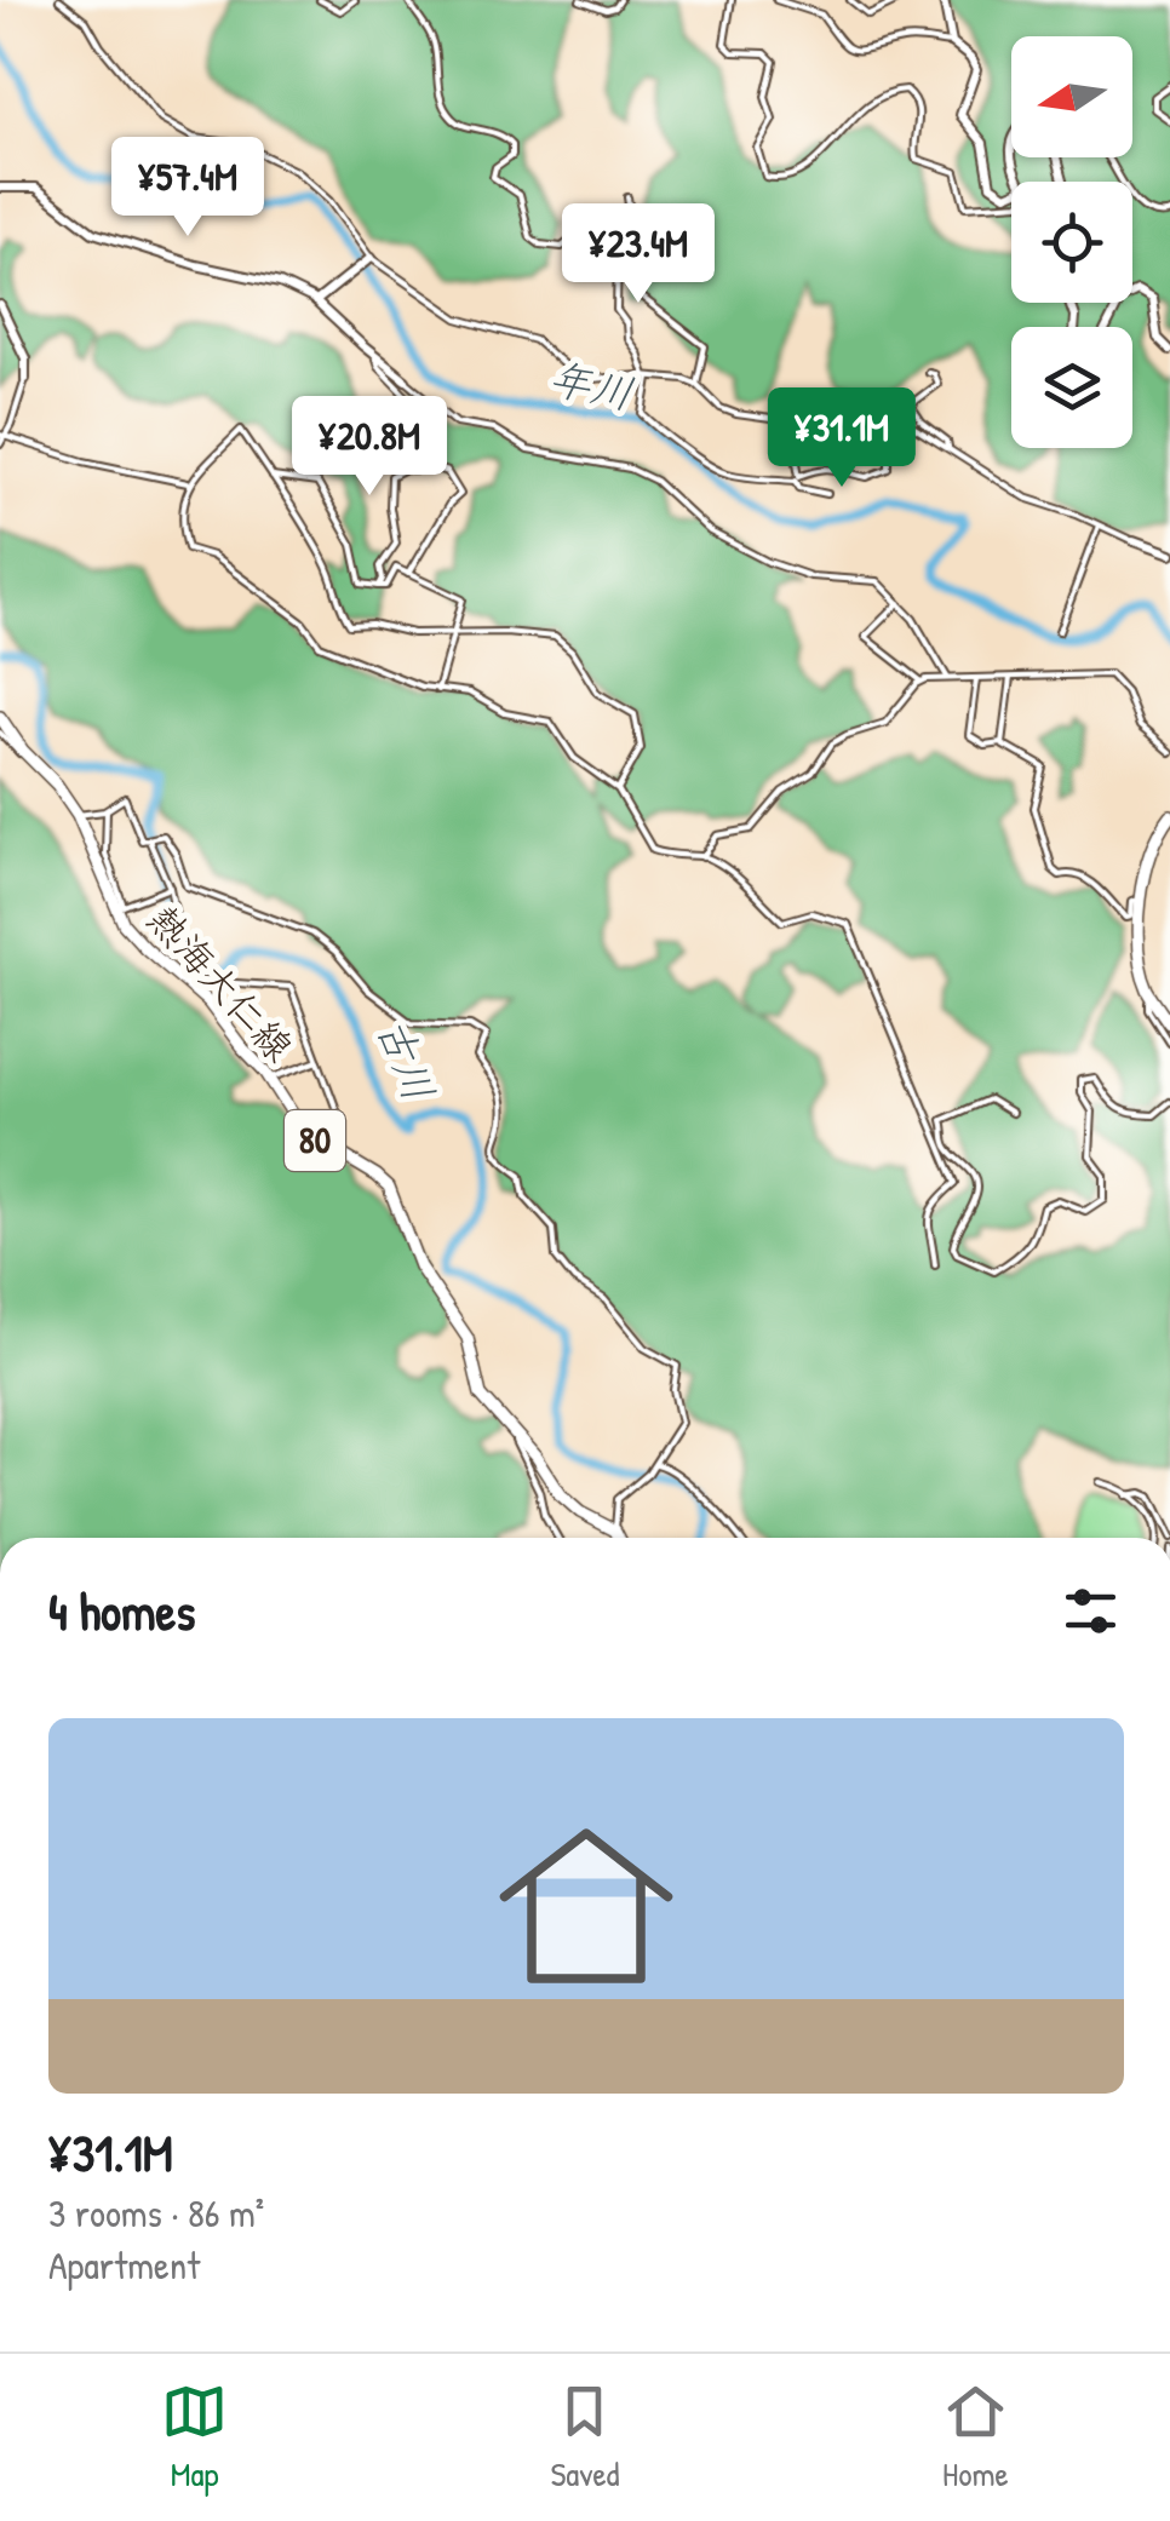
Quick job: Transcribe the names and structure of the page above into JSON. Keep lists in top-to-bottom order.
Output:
{
  "streets": {
    "main road": ["熱海大仁線", "80"]
  },
  "water": ["年川", "古川"],
  "north": "left",
  "page": {
    "price": [
      "¥57.4M",
      "¥23.4M",
      "¥31.1M",
      "¥20.8M"
    ],
    "heading": "4 homes",
    "list": [
      {
        "name": "¥31.1M",
        "note": "3 rooms · 86 m² · Apartment"
      }
    ],
    "tabs": ["Map", "Saved", "Home"]
  }
}
